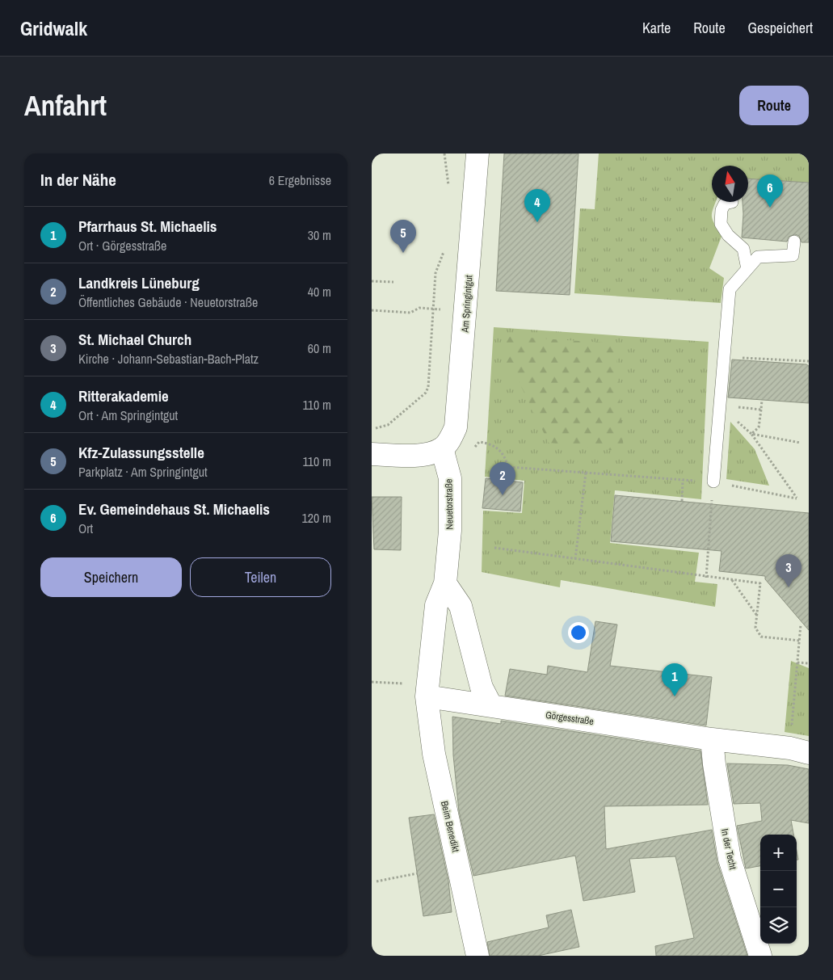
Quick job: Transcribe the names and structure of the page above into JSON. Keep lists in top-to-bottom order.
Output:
{
  "streets": {
    "street": [
      "Am Springintgut",
      "Neuetorstraße",
      "Görgesstraße",
      "Beim Benedikt",
      "In der Techt"
    ]
  },
  "crossings": [
    ["Am Springintgut", "Neuetorstraße"],
    ["Neuetorstraße", "Görgesstraße"],
    ["Neuetorstraße", "Beim Benedikt"],
    ["Görgesstraße", "Beim Benedikt"],
    ["Görgesstraße", "In der Techt"]
  ],
  "north": "top",
  "page": {
    "header": "Gridwalk",
    "nav": ["Karte", "Route", "Gespeichert"],
    "buttons": [
      "Route",
      ["Speichern", "Teilen"]
    ],
    "title": "Anfahrt",
    "heading": ["In der Nähe", "6 Ergebnisse"],
    "pins": [
      "6",
      "4",
      "5",
      "2",
      "3",
      "1"
    ],
    "list": [
      {
        "mark": "1",
        "name": "Pfarrhaus St. Michaelis",
        "note": "Ort · Görgesstraße",
        "value": "30 m"
      },
      {
        "mark": "2",
        "name": "Landkreis Lüneburg",
        "note": "Öffentliches Gebäude · Neuetorstraße",
        "value": "40 m"
      },
      {
        "mark": "3",
        "name": "St. Michael Church",
        "note": "Kirche · Johann-Sebastian-Bach-Platz",
        "value": "60 m"
      },
      {
        "mark": "4",
        "name": "Ritterakademie",
        "note": "Ort · Am Springintgut",
        "value": "110 m"
      },
      {
        "mark": "5",
        "name": "Kfz-Zulassungsstelle",
        "note": "Parkplatz · Am Springintgut",
        "value": "110 m"
      },
      {
        "mark": "6",
        "name": "Ev. Gemeindehaus St. Michaelis",
        "note": "Ort",
        "value": "120 m"
      }
    ],
    "map_buttons": ["+", "−"]
  }
}
